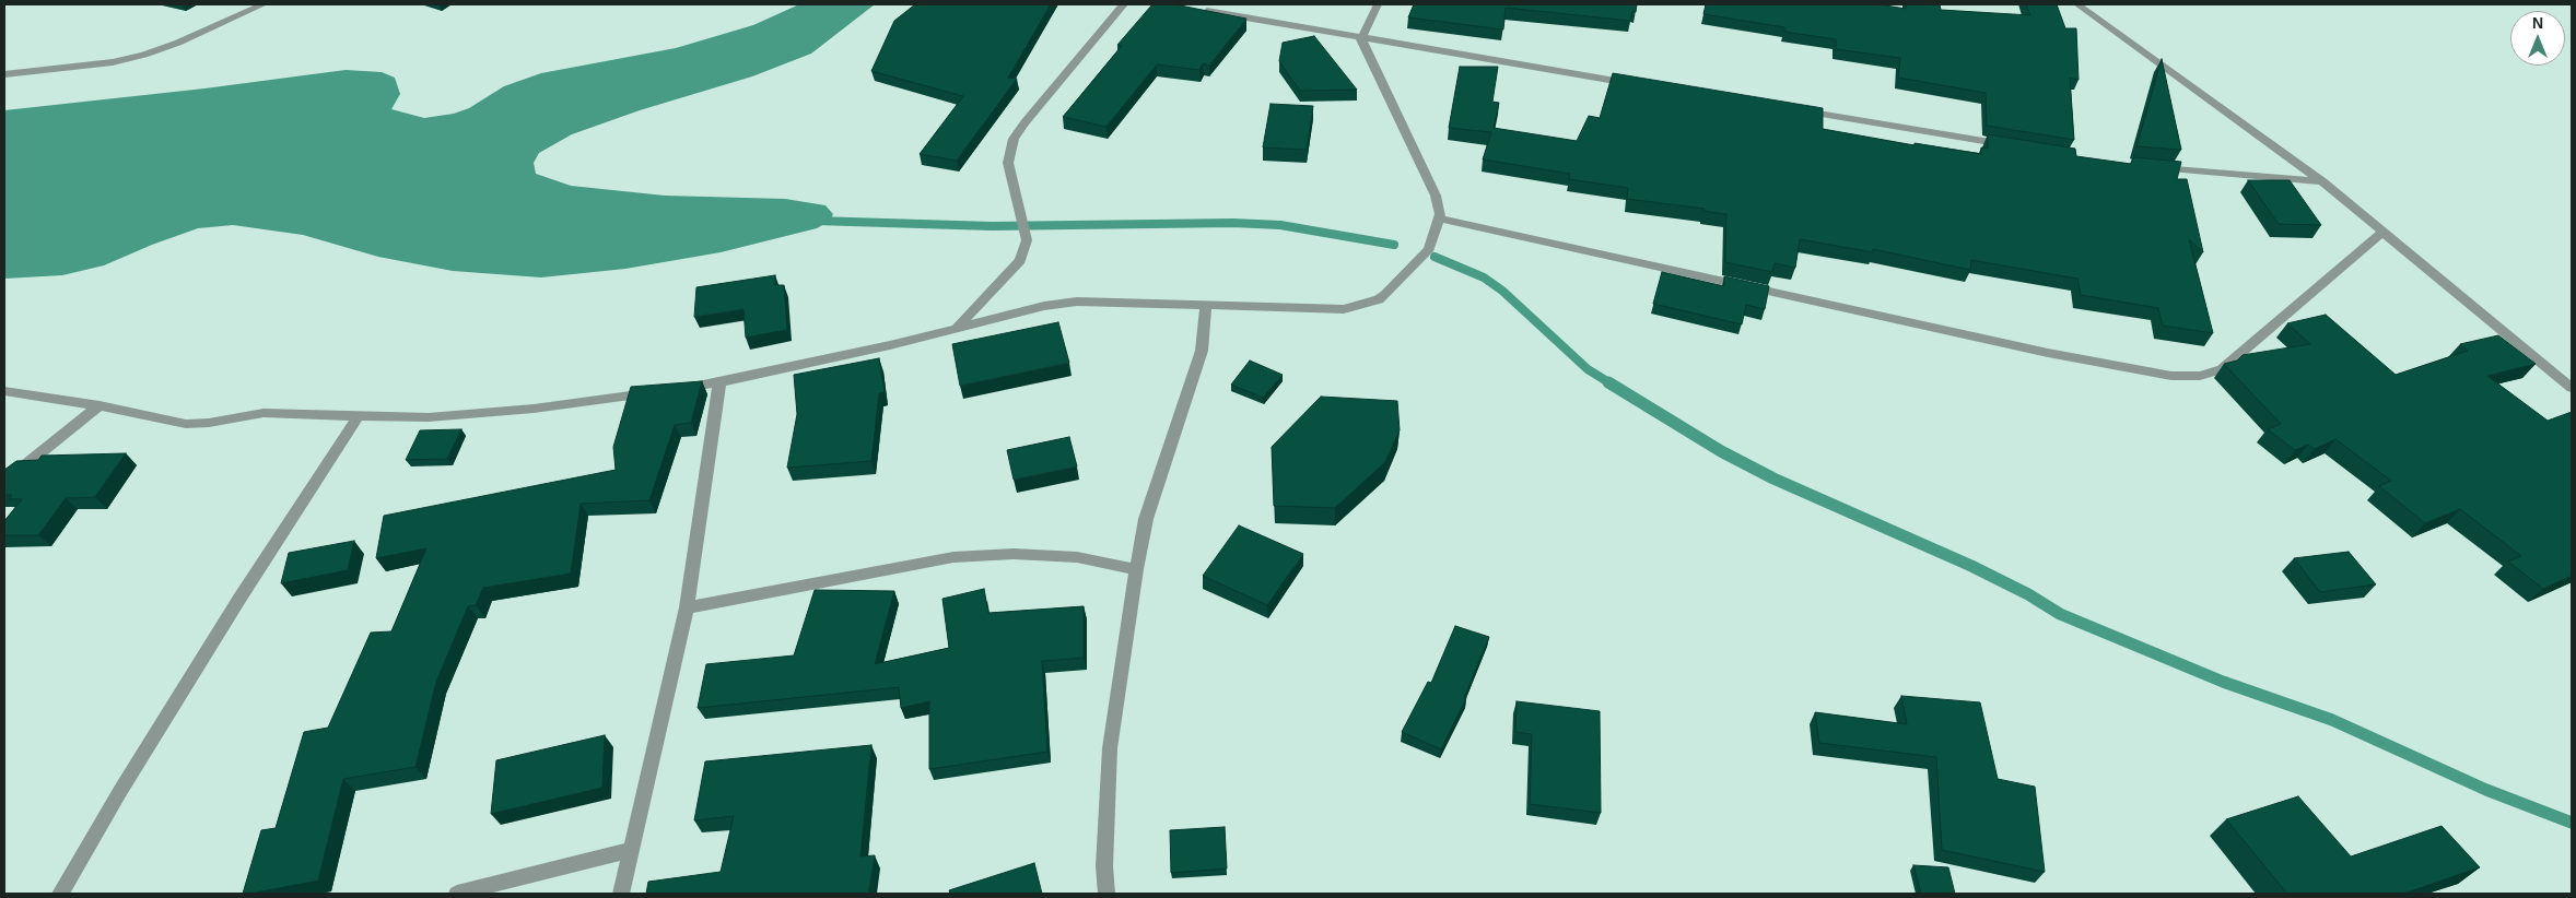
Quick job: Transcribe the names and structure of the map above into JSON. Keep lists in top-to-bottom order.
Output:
{
  "north": "top"
}
